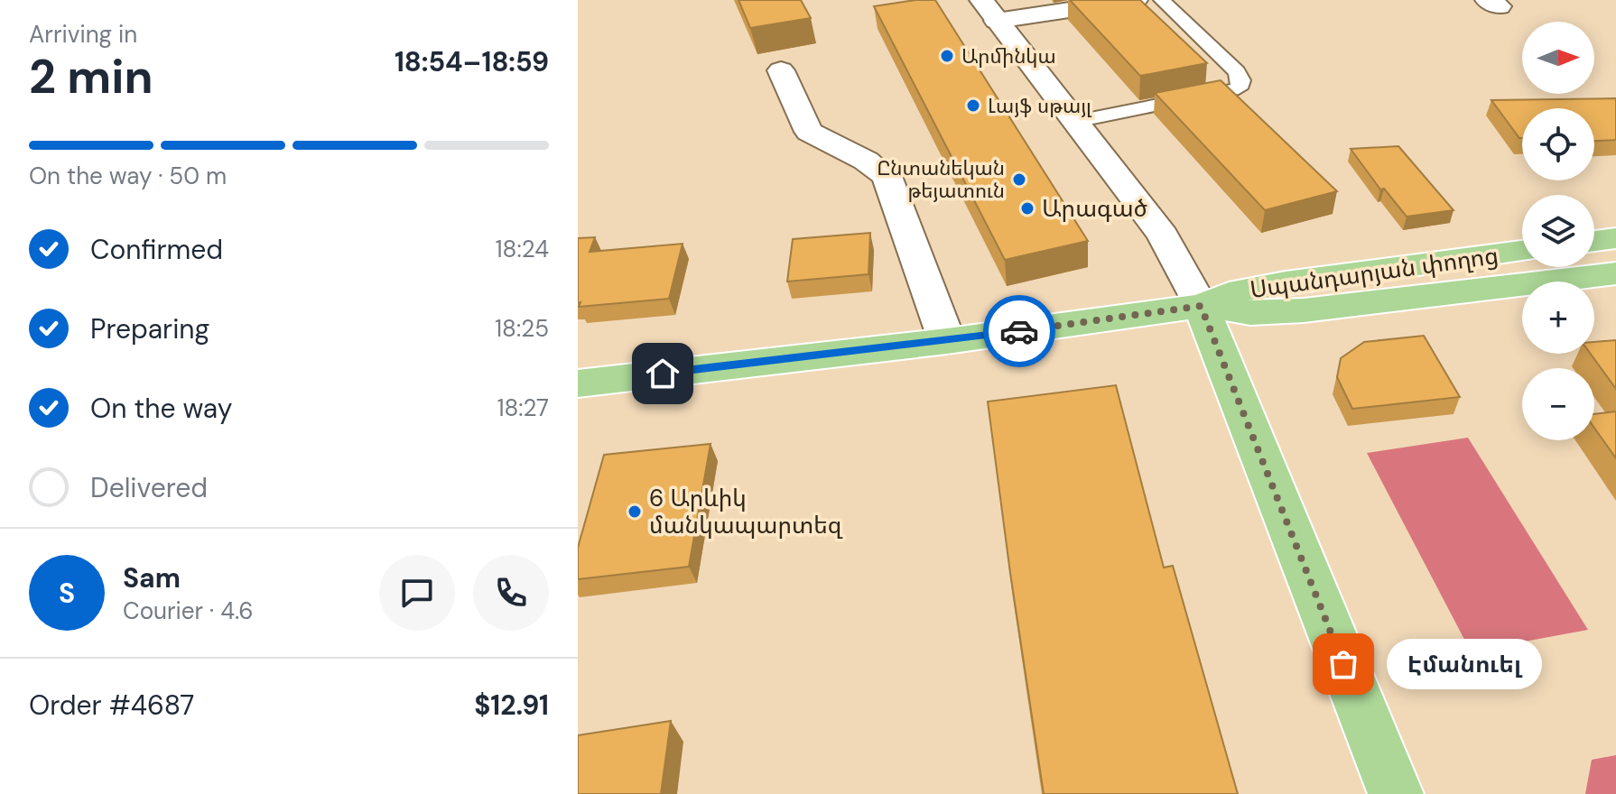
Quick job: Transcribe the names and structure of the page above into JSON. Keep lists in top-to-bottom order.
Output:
{
  "streets": {
    "main road": ["Սպանդարյան փողոց"]
  },
  "places": [
    "Արմինկա",
    "Լայֆ սթայլ",
    "Ընտանեկան թեյատուն",
    "Արագած",
    "6 Արևիկ մանկապարտեզ",
    "Էմանուել"
  ],
  "north": "right",
  "page": {
    "heading": ["2 min", "Arriving in", "18:54–18:59"],
    "panel": [
      "Sam",
      "Courier · 4.6",
      "Order #4687",
      "$12.91"
    ],
    "map_buttons": ["+", "−"],
    "bar": "On the way · 50 m",
    "list": [
      ["Confirmed", "18:24"],
      ["Preparing", "18:25"],
      ["On the way", "18:27"],
      "Delivered"
    ],
    "round": "S",
    "bubble": "Էմանուել"
  }
}
